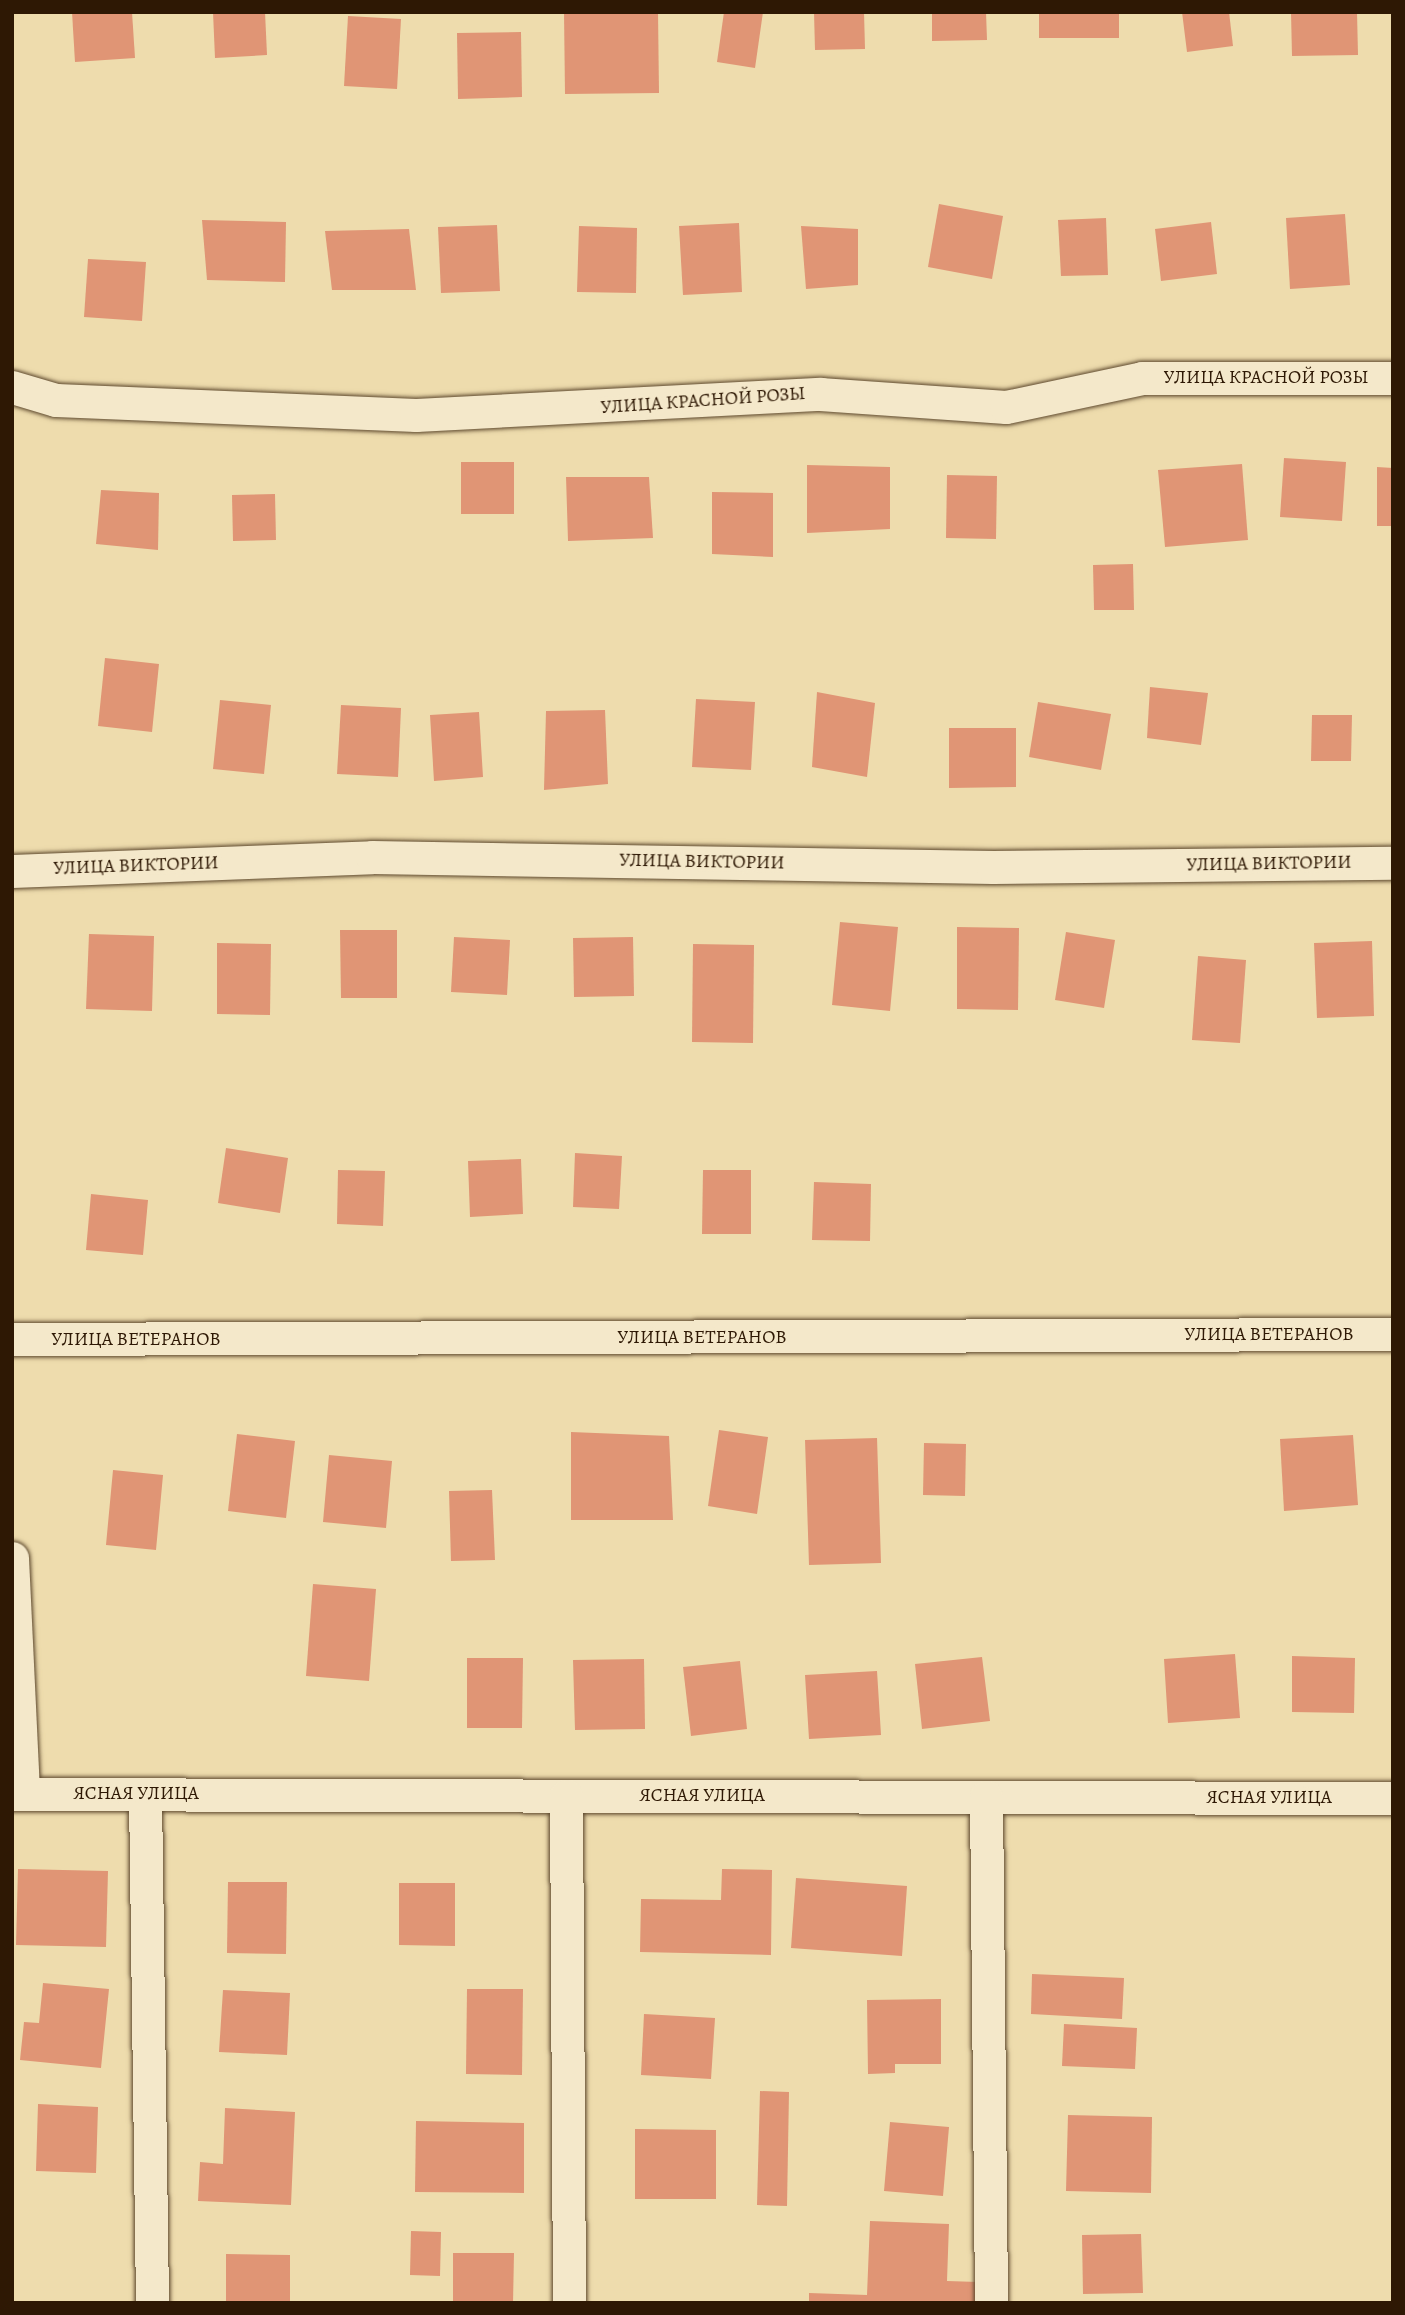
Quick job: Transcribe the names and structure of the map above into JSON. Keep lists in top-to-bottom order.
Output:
{
  "streets": {
    "street": [
      "УЛИЦА КРАСНОЙ РОЗЫ",
      "УЛИЦА ВИКТОРИИ",
      "УЛИЦА ВЕТЕРАНОВ",
      "ЯСНАЯ УЛИЦА"
    ]
  }
}
